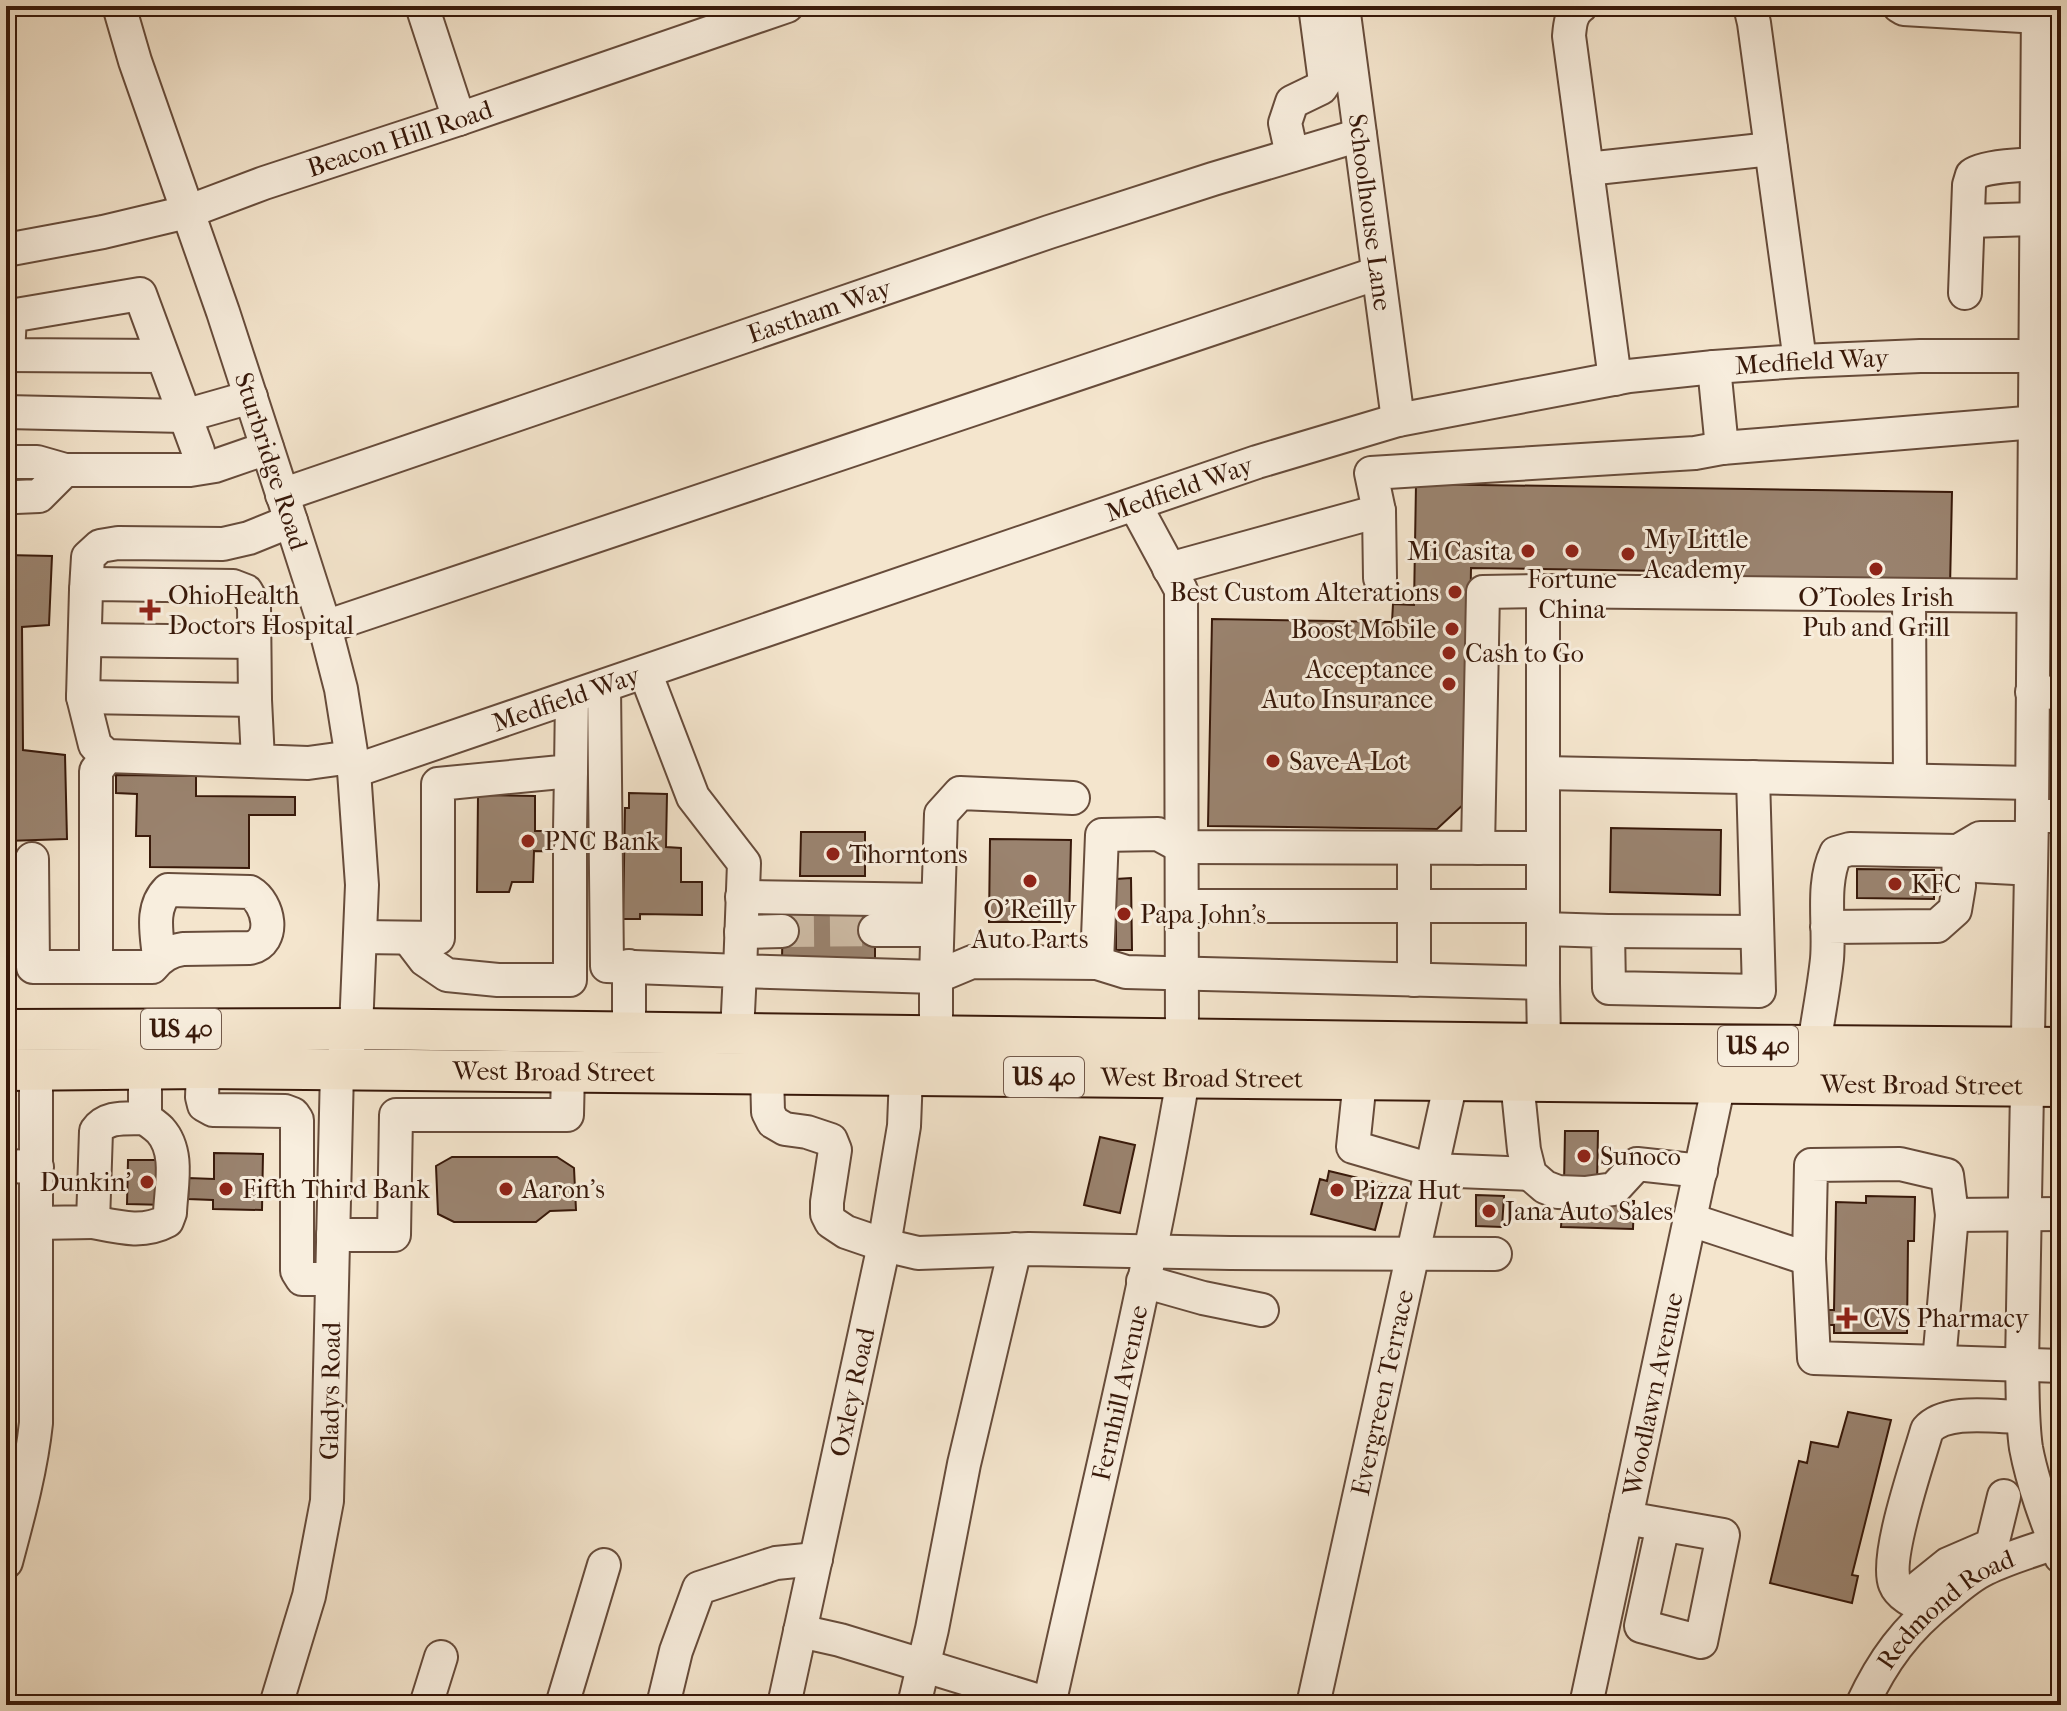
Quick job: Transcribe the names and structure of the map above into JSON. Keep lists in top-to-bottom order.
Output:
{
  "streets": {
    "main road": ["US 40", "West Broad Street"],
    "street": [
      "Beacon Hill Road",
      "Schoolhouse Lane",
      "Eastham Way",
      "Medfield Way",
      "Sturbridge Road",
      "Gladys Road",
      "Oxley Road",
      "Fernhill Avenue",
      "Evergreen Terrace",
      "Woodlawn Avenue",
      "Redmond Road"
    ]
  },
  "crossings": [
    ["Beacon Hill Road", "Sturbridge Road"],
    ["Schoolhouse Lane", "Eastham Way"],
    ["Schoolhouse Lane", "Medfield Way"],
    ["Eastham Way", "Medfield Way"],
    ["Eastham Way", "Sturbridge Road"],
    ["Medfield Way", "Sturbridge Road"],
    ["Sturbridge Road", "West Broad Street"],
    ["Sturbridge Road", "Gladys Road"],
    ["West Broad Street", "Gladys Road"],
    ["West Broad Street", "Oxley Road"],
    ["West Broad Street", "Fernhill Avenue"],
    ["West Broad Street", "Evergreen Terrace"],
    ["West Broad Street", "Woodlawn Avenue"]
  ],
  "places": {
    "other": [
      "Mi Casita",
      "Fortune China",
      "My Little Academy",
      "O'Tooles Irish Pub and Grill",
      "Best Custom Alterations",
      "Boost Mobile",
      "Cash to Go",
      "Acceptance Auto Insurance",
      "Save-A-Lot",
      "PNC Bank",
      "Thorntons",
      "O'Reilly Auto Parts",
      "KFC",
      "Papa John's",
      "Sunoco",
      "Dunkin'",
      "Fifth Third Bank",
      "Aaron's",
      "Pizza Hut",
      "Jana Auto Sales"
    ],
    "health": ["OhioHealth Doctors Hospital", "CVS Pharmacy"]
  }
}
